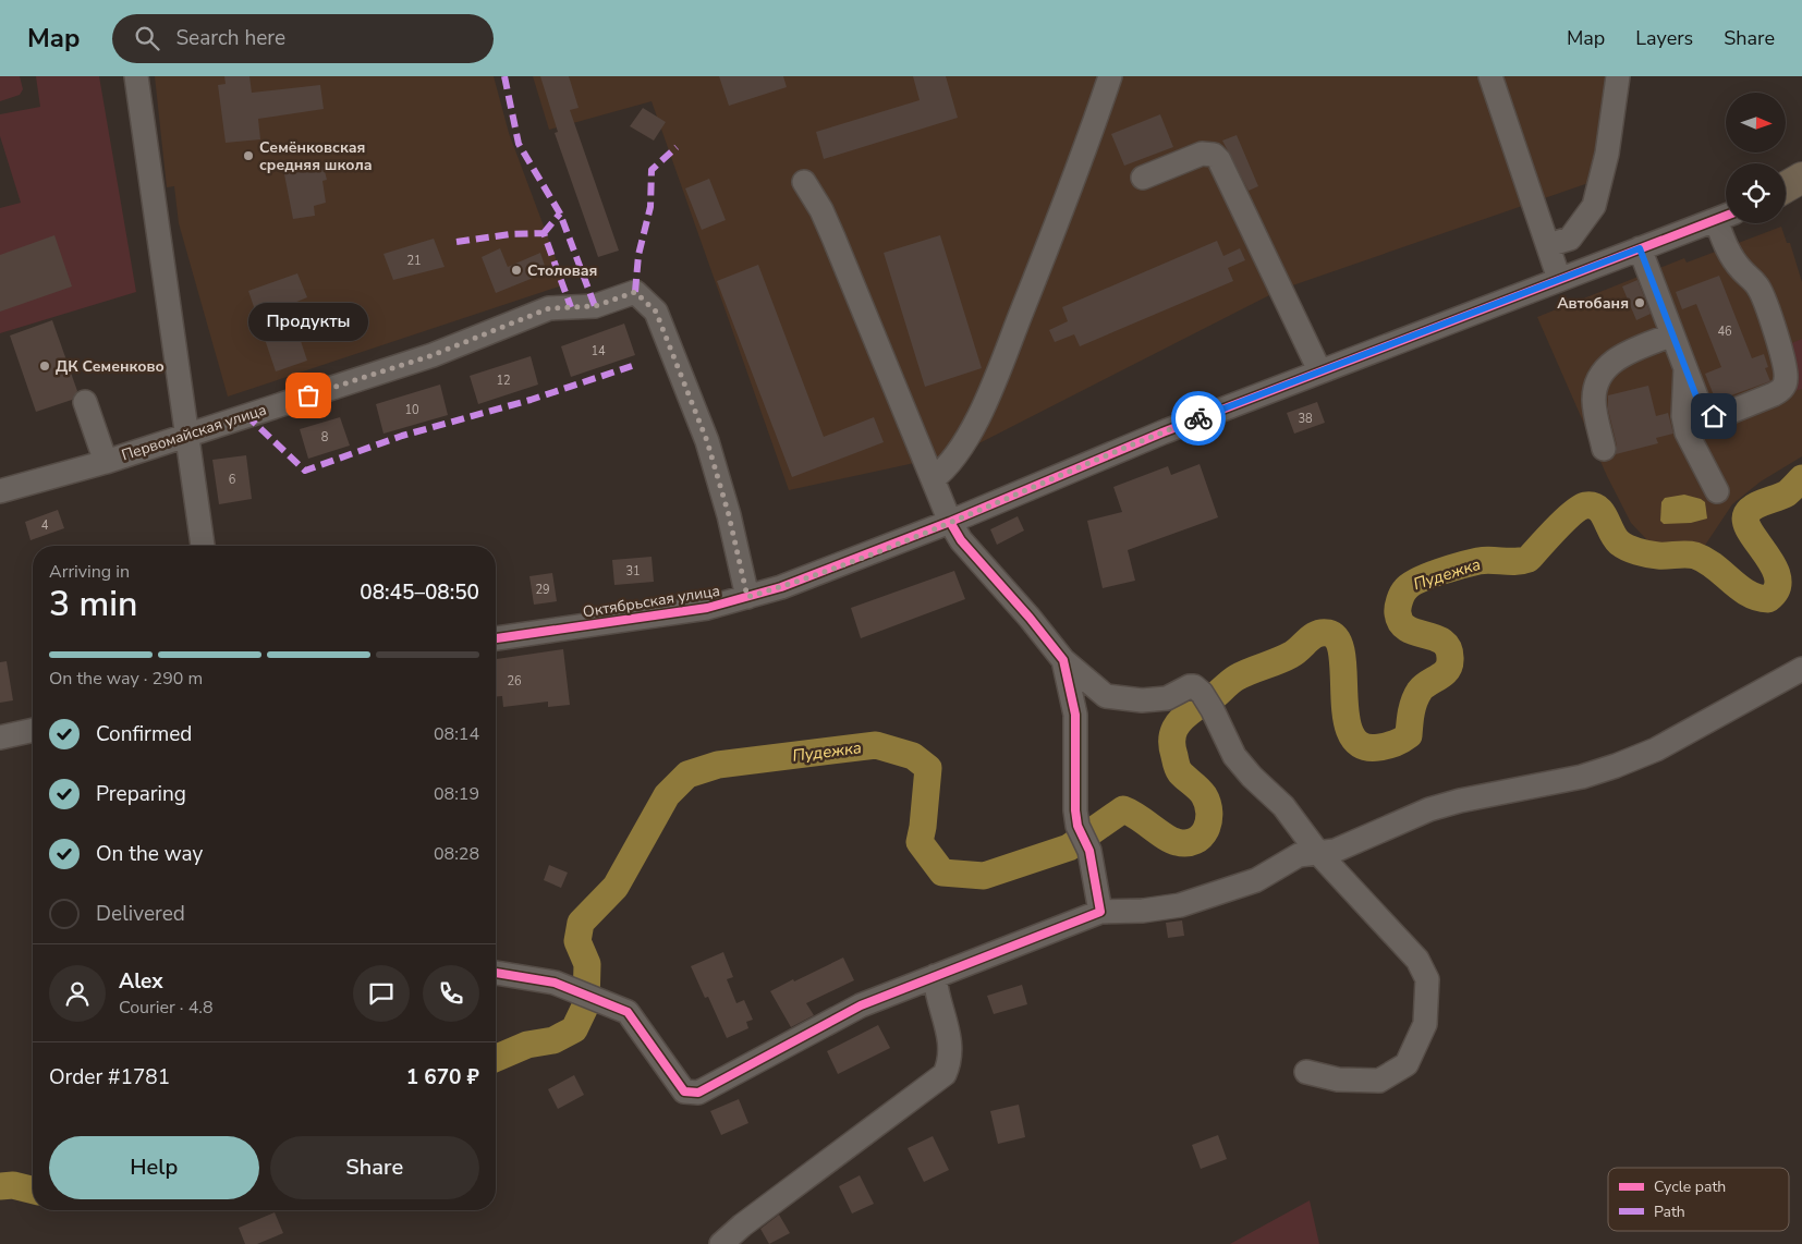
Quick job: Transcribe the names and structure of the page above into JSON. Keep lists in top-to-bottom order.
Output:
{
  "streets": {
    "street": ["Первомайская улица", "Октябрьская улица"]
  },
  "crossings": [
    ["Первомайская улица", "Октябрьская улица"]
  ],
  "water": ["Пудежка"],
  "places": [
    "Семёнковская средняя школа",
    "Столовая",
    "Автобаня",
    "ДК Семенково",
    "Продукты"
  ],
  "house_numbers": [
    "21",
    "46",
    "14",
    "12",
    "10",
    "38",
    "8",
    "6",
    "4",
    "31",
    "29",
    "26"
  ],
  "legend": ["Cycle path", "Path"],
  "north": "right",
  "page": {
    "header": "Map",
    "search": "Search here",
    "nav": ["Map", "Layers", "Share"],
    "bubble": "Продукты",
    "heading": ["3 min", "Arriving in", "08:45–08:50"],
    "panel": [
      "Alex",
      "Courier · 4.8",
      "Order #1781",
      "1 670 ₽"
    ],
    "bar": "On the way · 290 m",
    "list": [
      ["Confirmed", "08:14"],
      ["Preparing", "08:19"],
      ["On the way", "08:28"],
      "Delivered"
    ],
    "buttons": ["Help", "Share"]
  }
}
